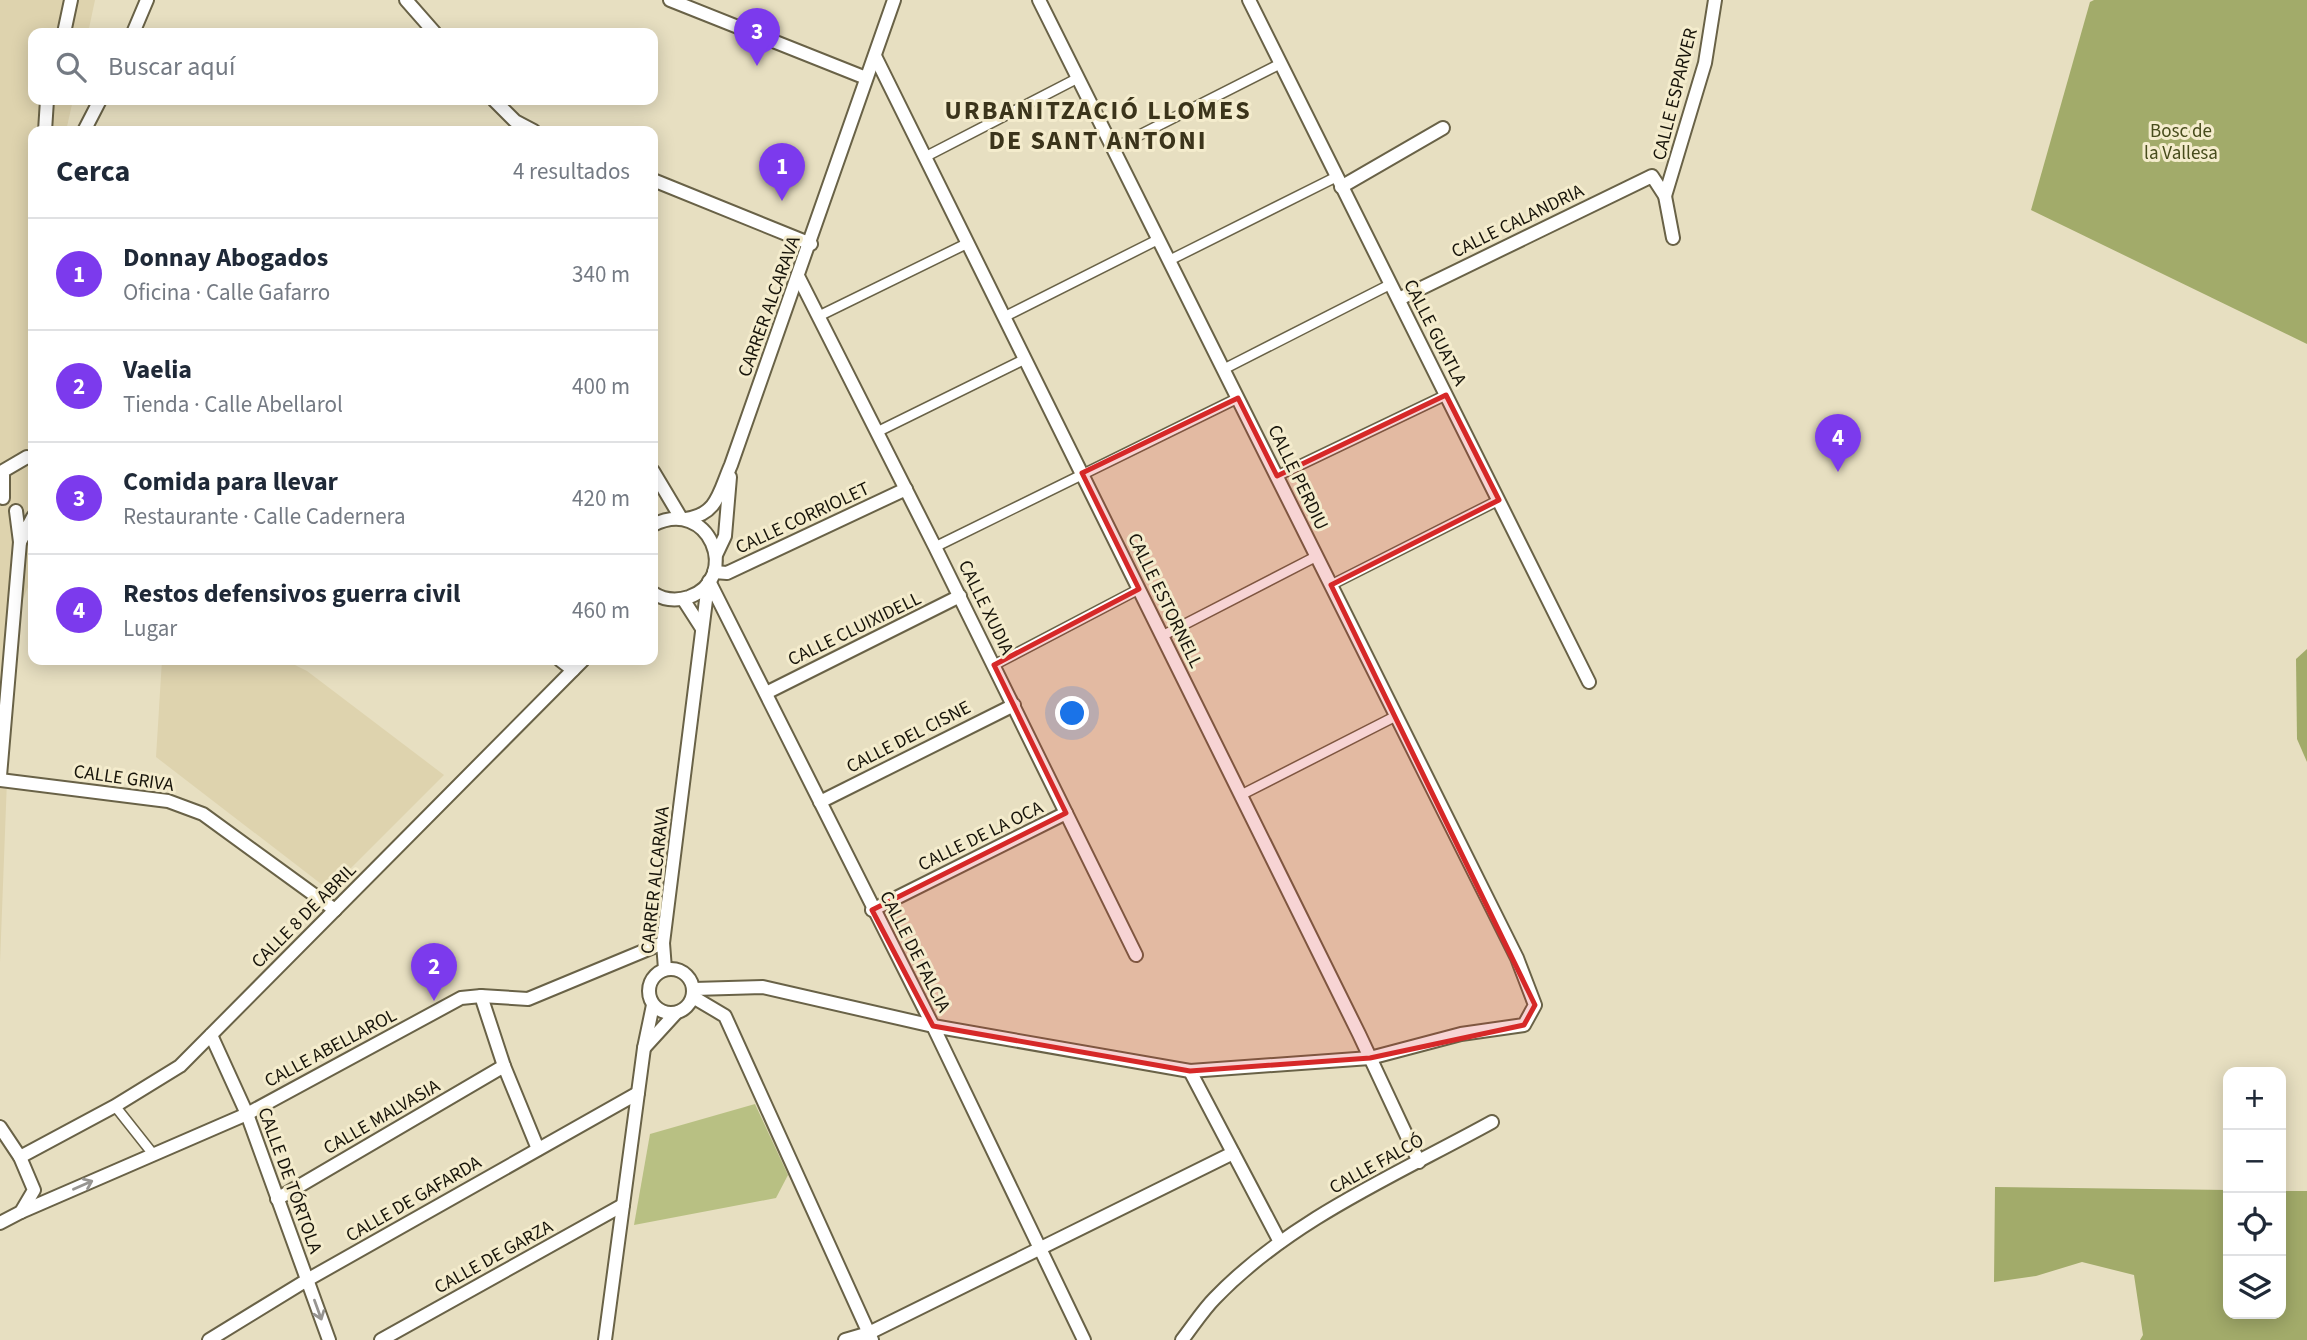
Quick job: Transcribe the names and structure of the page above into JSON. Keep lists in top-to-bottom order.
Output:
{
  "streets": {
    "street": [
      "CALLE ESPARVER",
      "CALLE CALANDRIA",
      "CARRER ALCARAVA",
      "CALLE GUATLA",
      "CALLE PERDIU",
      "CALLE CORRIOLET",
      "CALLE ESTORNELL",
      "CALLE XUDIA",
      "CALLE CLUIXIDELL",
      "CALLE DEL CISNE",
      "CALLE GRIVA",
      "CALLE DE LA OCA",
      "CALLE 8 DE ABRIL",
      "CALLE DE FALCIA",
      "CALLE ABELLAROL",
      "CALLE MALVASIA",
      "CALLE FALCÓ",
      "CALLE DE TÓRTOLA",
      "CALLE DE GAFARDA",
      "CALLE DE GARZA"
    ]
  },
  "crossings": [
    ["CALLE ESPARVER", "CALLE CALANDRIA"],
    ["CALLE CALANDRIA", "CALLE GUATLA"],
    ["CARRER ALCARAVA", "CALLE CORRIOLET"],
    ["CARRER ALCARAVA", "CALLE ESTORNELL"],
    ["CARRER ALCARAVA", "CALLE XUDIA"],
    ["CARRER ALCARAVA", "CALLE DE FALCIA"],
    ["CARRER ALCARAVA", "CALLE ABELLAROL"],
    ["CALLE PERDIU", "CALLE ESTORNELL"],
    ["CALLE CORRIOLET", "CALLE XUDIA"],
    ["CALLE CORRIOLET", "CALLE DE FALCIA"],
    ["CALLE ESTORNELL", "CALLE FALCÓ"],
    ["CALLE XUDIA", "CALLE CLUIXIDELL"],
    ["CALLE XUDIA", "CALLE DEL CISNE"],
    ["CALLE XUDIA", "CALLE DE LA OCA"],
    ["CALLE CLUIXIDELL", "CALLE DE FALCIA"],
    ["CALLE DEL CISNE", "CALLE DE FALCIA"],
    ["CALLE GRIVA", "CALLE 8 DE ABRIL"],
    ["CALLE DE LA OCA", "CALLE DE FALCIA"],
    ["CALLE 8 DE ABRIL", "CALLE DE TÓRTOLA"],
    ["CALLE ABELLAROL", "CALLE DE TÓRTOLA"],
    ["CALLE MALVASIA", "CALLE DE TÓRTOLA"],
    ["CALLE DE TÓRTOLA", "CALLE DE GAFARDA"]
  ],
  "districts": ["URBANITZACIÓ LLOMES DE SANT ANTONI"],
  "parks": ["Bosc de la Vallesa"],
  "page": {
    "pins": [
      "3",
      "1",
      "4",
      "2"
    ],
    "search": "Buscar aquí",
    "heading": ["Cerca", "4 resultados"],
    "list": [
      {
        "mark": "1",
        "name": "Donnay Abogados",
        "note": "Oficina · Calle Gafarro",
        "value": "340 m"
      },
      {
        "mark": "2",
        "name": "Vaelia",
        "note": "Tienda · Calle Abellarol",
        "value": "400 m"
      },
      {
        "mark": "3",
        "name": "Comida para llevar",
        "note": "Restaurante · Calle Cadernera",
        "value": "420 m"
      },
      {
        "mark": "4",
        "name": "Restos defensivos guerra civil",
        "note": "Lugar",
        "value": "460 m"
      }
    ],
    "map_buttons": ["+", "−"]
  }
}
